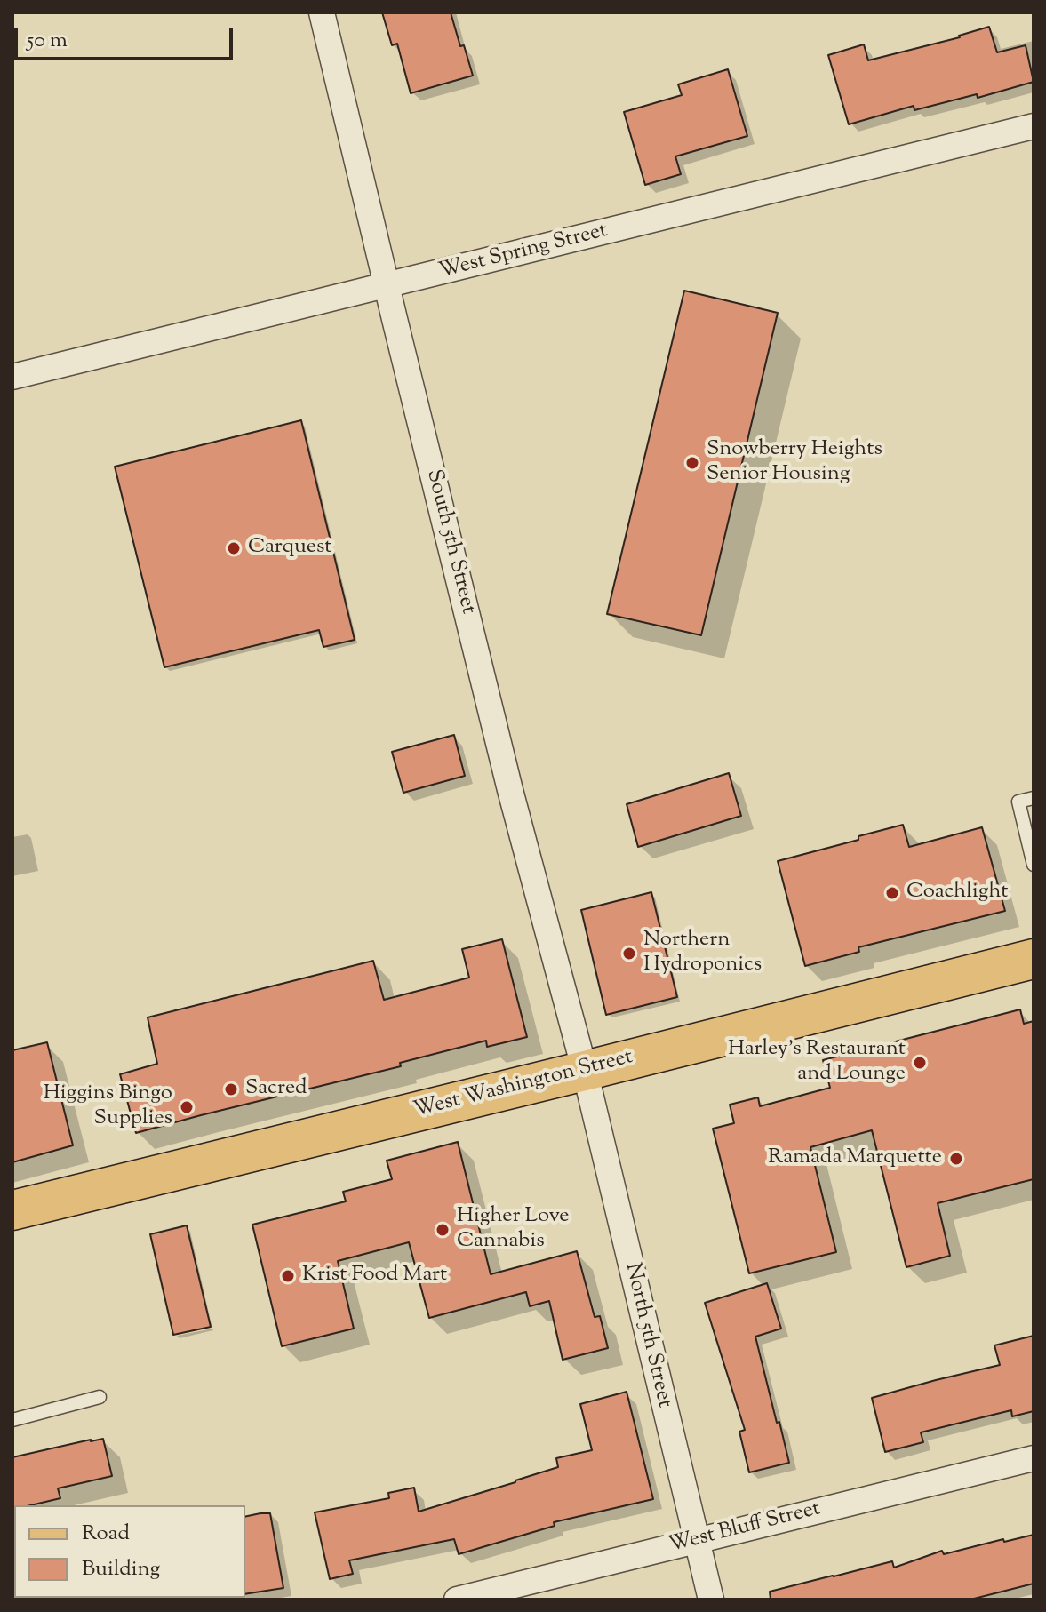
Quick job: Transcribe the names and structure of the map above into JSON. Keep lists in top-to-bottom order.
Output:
{
  "streets": {
    "main road": ["West Washington Street"],
    "street": [
      "West Spring Street",
      "South 5th Street",
      "North 5th Street",
      "West Bluff Street"
    ]
  },
  "crossings": [
    ["West Spring Street", "South 5th Street"],
    ["South 5th Street", "West Washington Street"],
    ["South 5th Street", "North 5th Street"],
    ["West Washington Street", "North 5th Street"],
    ["North 5th Street", "West Bluff Street"]
  ],
  "places": [
    "Snowberry Heights Senior Housing",
    "Carquest",
    "Coachlight",
    "Northern Hydroponics",
    "Harley's Restaurant and Lounge",
    "Sacred",
    "Higgins Bingo Supplies",
    "Ramada Marquette",
    "Higher Love Cannabis",
    "Krist Food Mart"
  ],
  "legend": ["Road", "Building"],
  "scale_bar": "50 m"
}
